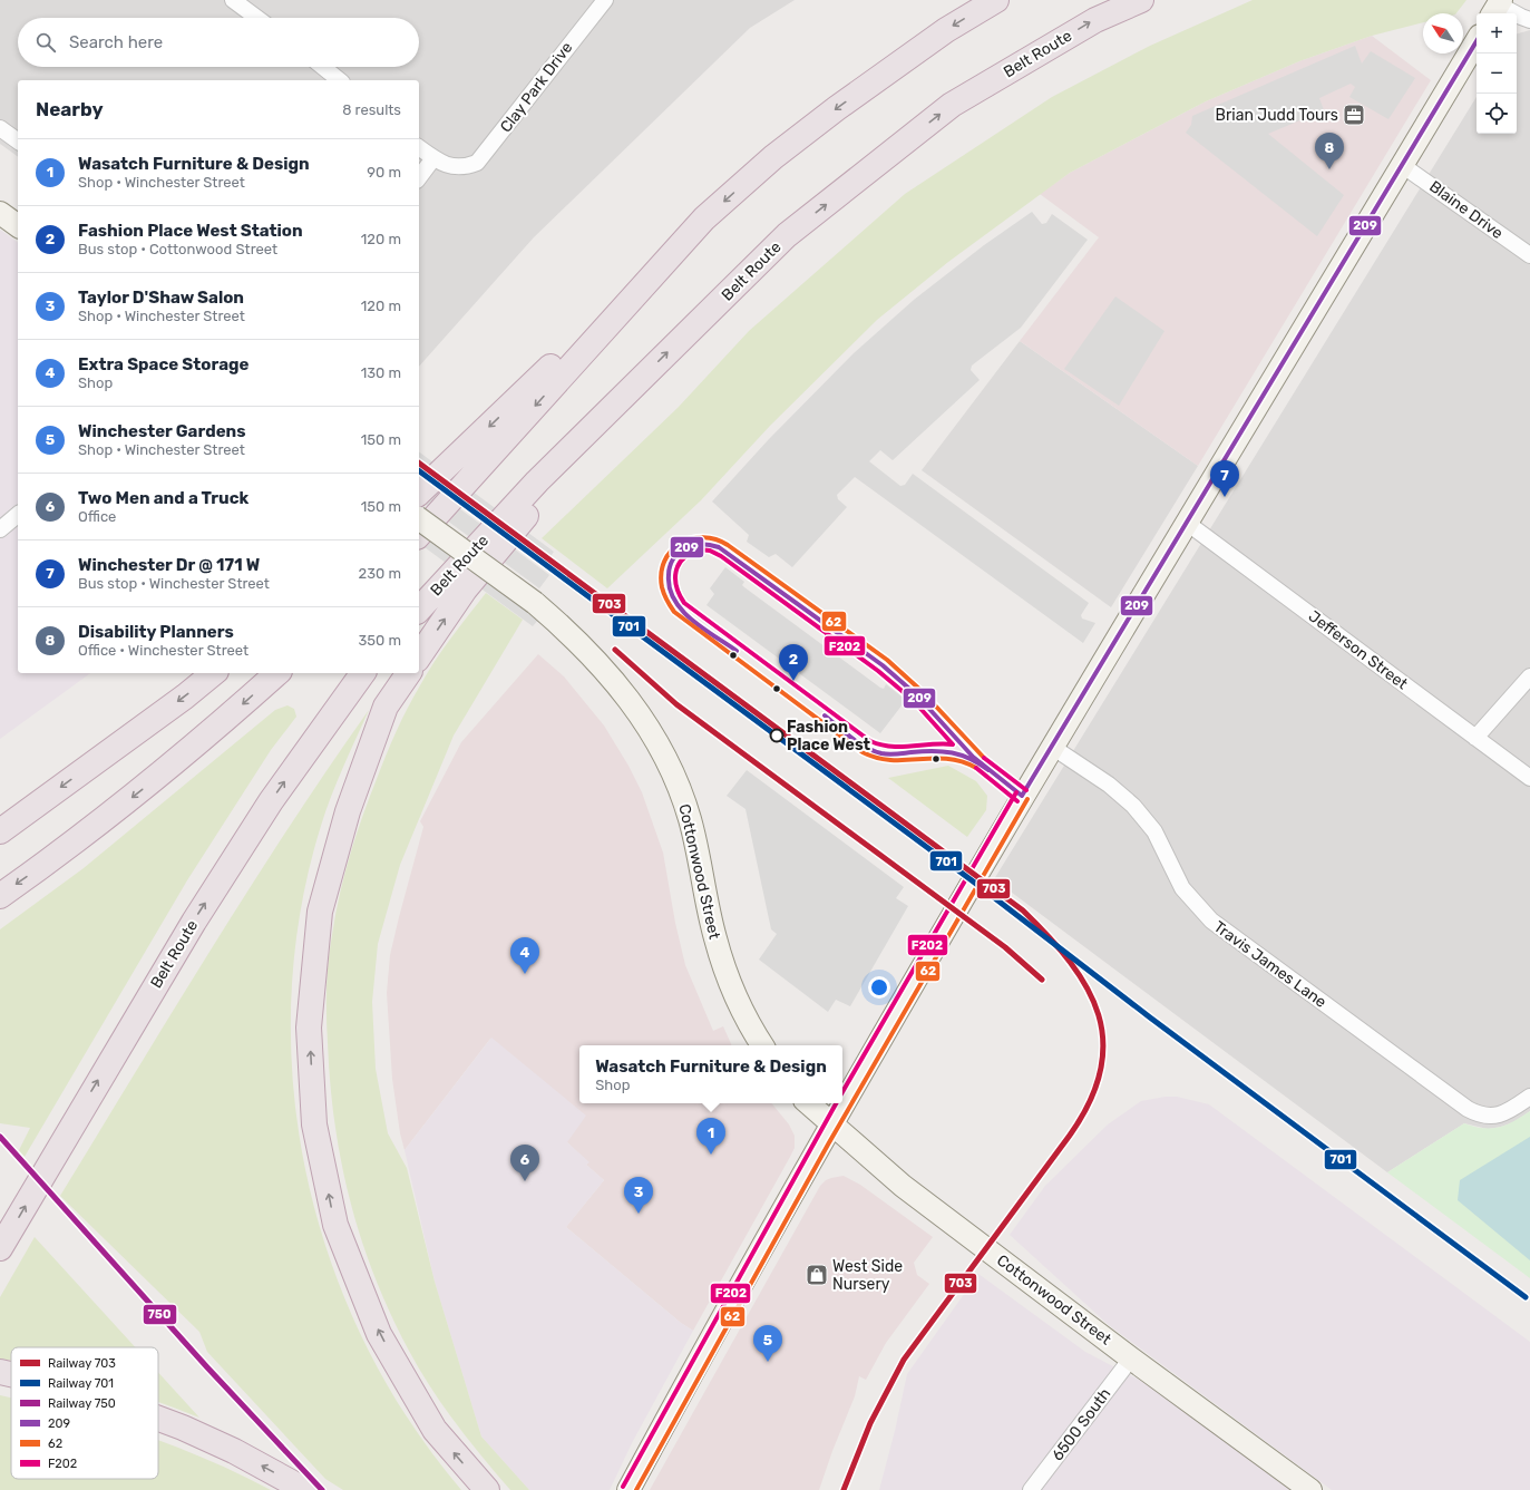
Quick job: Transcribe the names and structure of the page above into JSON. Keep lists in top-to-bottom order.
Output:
{
  "streets": {
    "highway": ["Belt Route"],
    "main road": ["Cottonwood Street"],
    "street": [
      "Clay Park Drive",
      "Blaine Drive",
      "Jefferson Street",
      "Travis James Lane",
      "6500 South"
    ]
  },
  "crossings": [
    ["Cottonwood Street", "6500 South"]
  ],
  "places": {
    "office": ["Brian Judd Tours"],
    "other": ["Fashion Place West"],
    "shop": ["West Side Nursery"]
  },
  "lines": [
    "transit line 209",
    "rail line 703",
    "rail line 701",
    "transit line 62",
    "transit line F202",
    "rail line 750"
  ],
  "legend": [
    "Railway 703",
    "Railway 701",
    "Railway 750",
    "209",
    "62",
    "F202"
  ],
  "north": "top left",
  "page": {
    "map_buttons": ["+", "−"],
    "search": "Search here",
    "heading": ["Nearby", "8 results"],
    "pins": [
      "8",
      "7",
      "2",
      "4",
      "1",
      "6",
      "3",
      "5"
    ],
    "list": [
      {
        "mark": "1",
        "name": "Wasatch Furniture & Design",
        "note": "Shop · Winchester Street",
        "value": "90 m"
      },
      {
        "mark": "2",
        "name": "Fashion Place West Station",
        "note": "Bus stop · Cottonwood Street",
        "value": "120 m"
      },
      {
        "mark": "3",
        "name": "Taylor D'Shaw Salon",
        "note": "Shop · Winchester Street",
        "value": "120 m"
      },
      {
        "mark": "4",
        "name": "Extra Space Storage",
        "note": "Shop",
        "value": "130 m"
      },
      {
        "mark": "5",
        "name": "Winchester Gardens",
        "note": "Shop · Winchester Street",
        "value": "150 m"
      },
      {
        "mark": "6",
        "name": "Two Men and a Truck",
        "note": "Office",
        "value": "150 m"
      },
      {
        "mark": "7",
        "name": "Winchester Dr @ 171 W",
        "note": "Bus stop · Winchester Street",
        "value": "230 m"
      },
      {
        "mark": "8",
        "name": "Disability Planners",
        "note": "Office · Winchester Street",
        "value": "350 m"
      }
    ],
    "popup": ["Wasatch Furniture & Design", "Shop"]
  }
}
